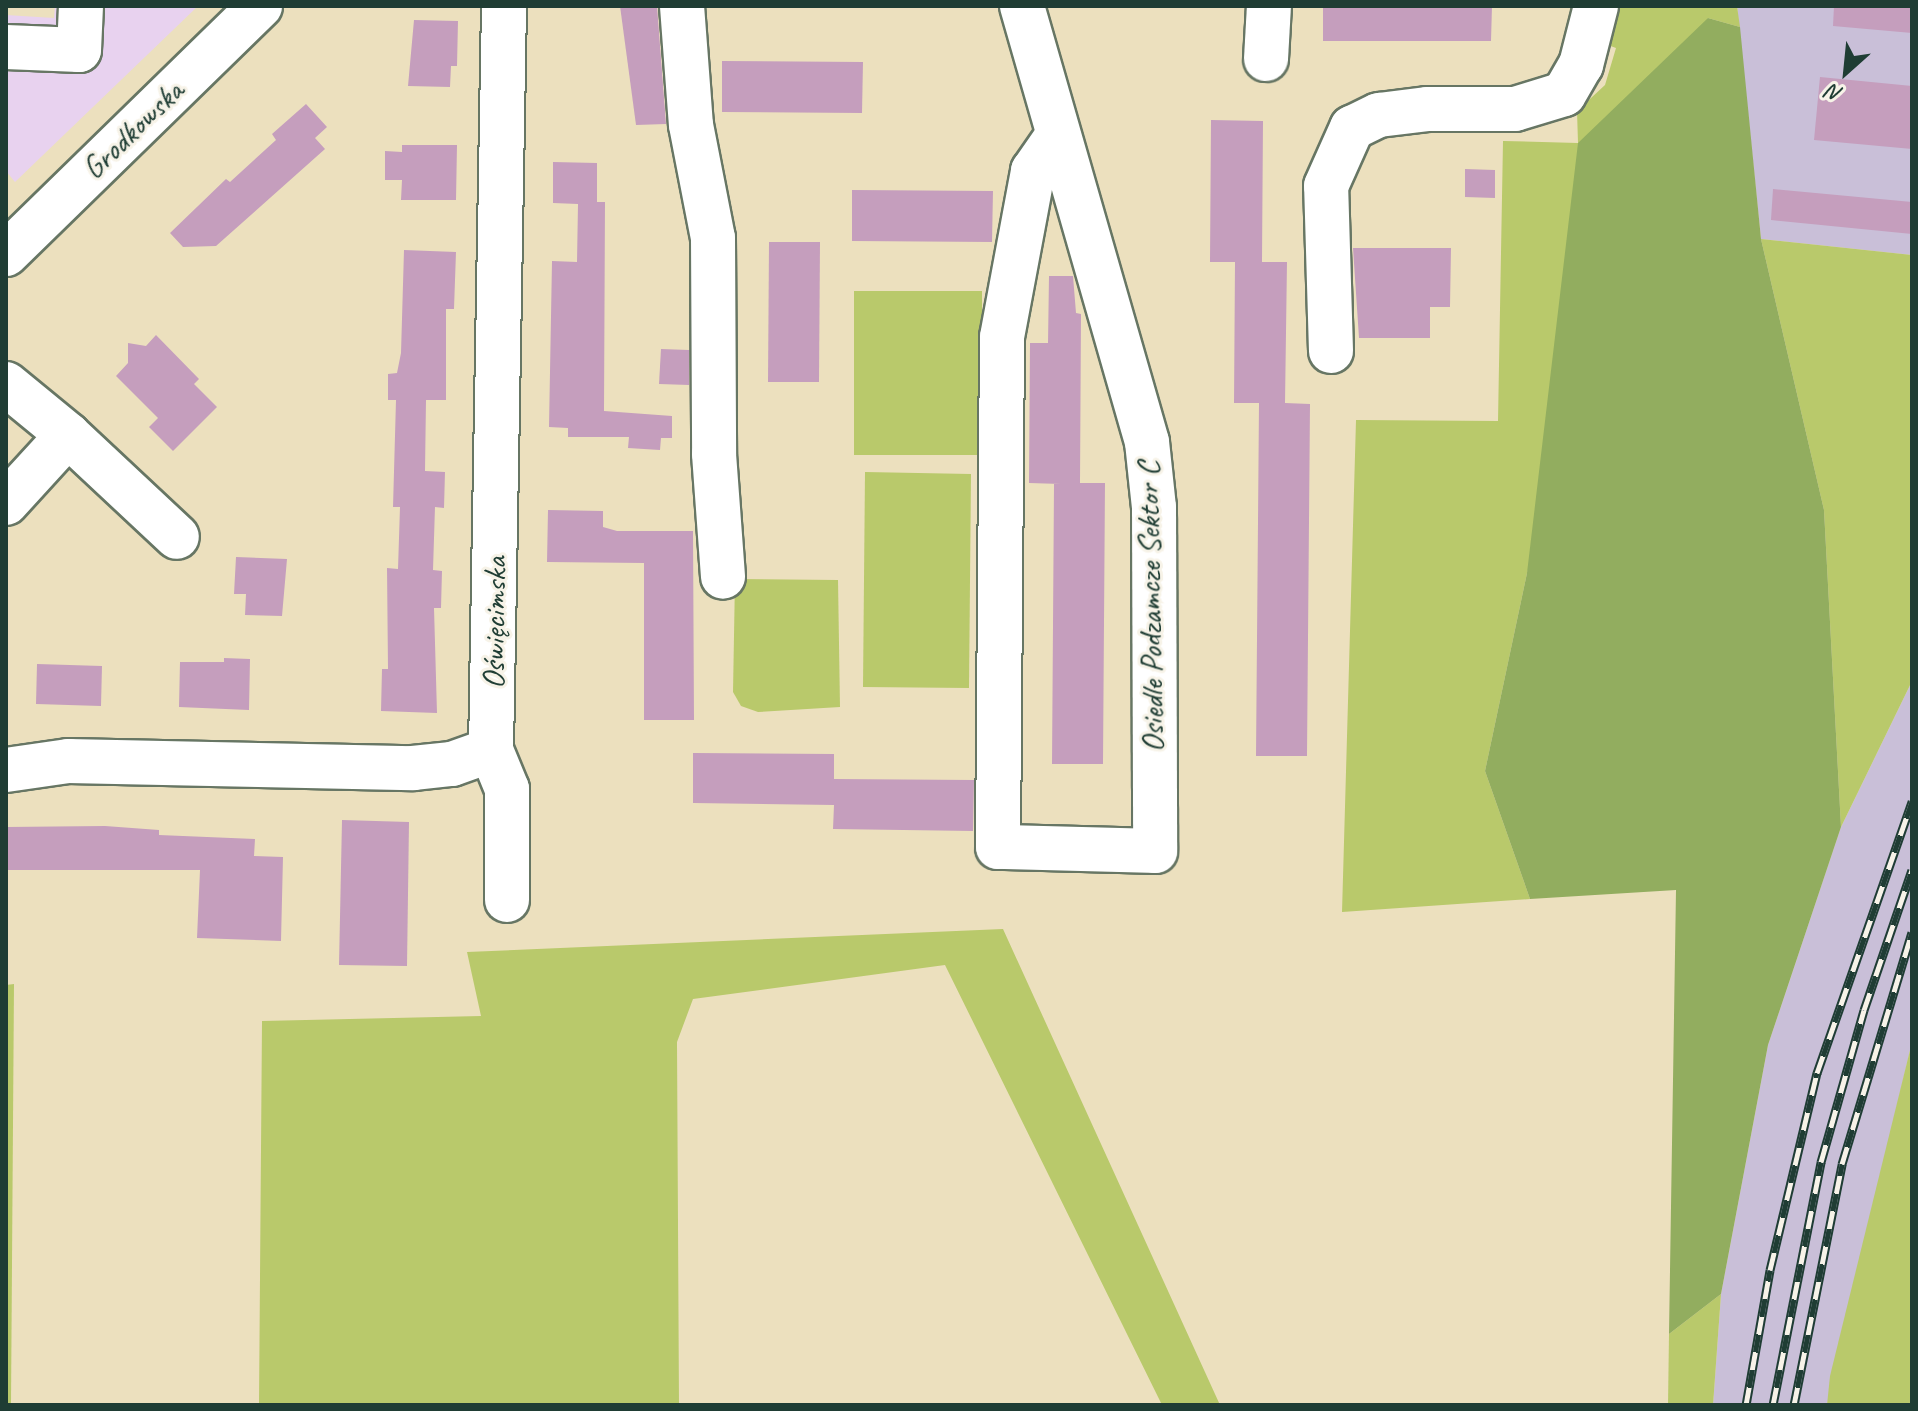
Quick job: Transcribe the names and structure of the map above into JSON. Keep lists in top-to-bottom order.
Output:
{
  "streets": {
    "street": ["Grodkowska", "Osiedle Podzamcze Sektor C", "Oświęcimska"]
  },
  "north": "bottom left"
}
